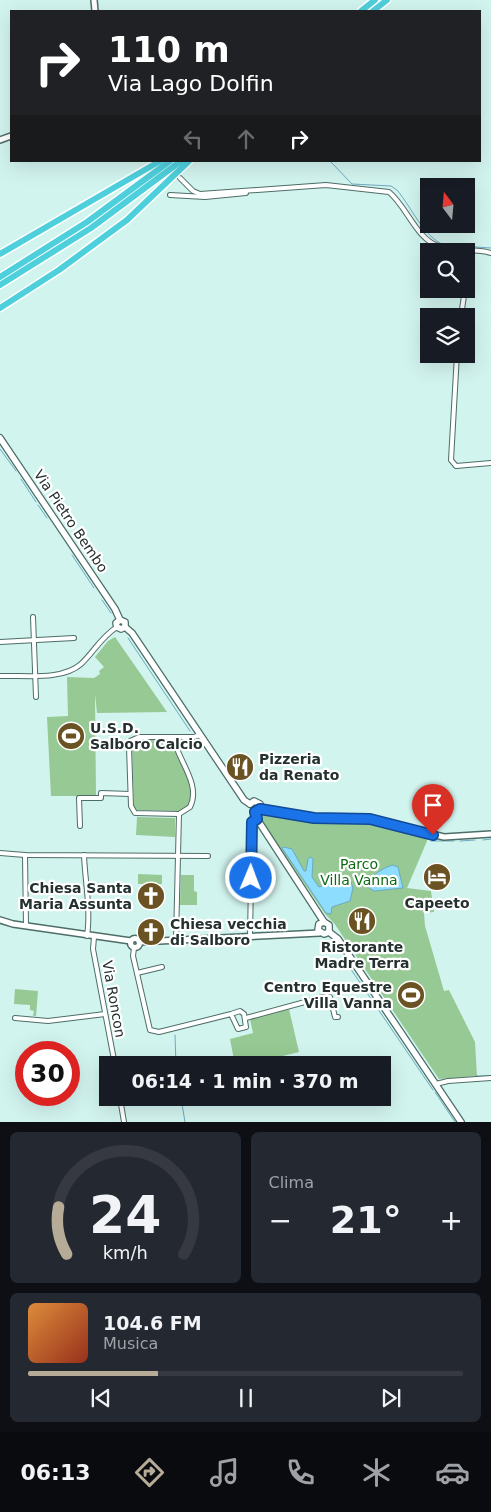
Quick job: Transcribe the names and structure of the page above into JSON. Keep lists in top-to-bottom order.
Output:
{
  "streets": {
    "main road": ["Via Pietro Bembo"],
    "street": ["Via Roncon"]
  },
  "parks": ["Parco Villa Vanna"],
  "places": {
    "sports": ["U.S.D. Salboro Calcio", "Centro Equestre Villa Vanna"],
    "restaurant": ["Pizzeria da Renato", "Ristorante Madre Terra"],
    "hotel": ["Capeeto"],
    "church": ["Chiesa Santa Maria Assunta", "Chiesa vecchia di Salboro"]
  },
  "north": "top",
  "page": {
    "turn": ["110 m", "Via Lago Dolfin"],
    "limit": "30",
    "trip": "06:14 · 1 min · 370 m",
    "tile": "Clima",
    "heat": ["−", "21°", "+"],
    "song": ["104.6 FM", "Musica"],
    "tabs": "06:13",
    "gauge": ["24", "km/h"]
  }
}
